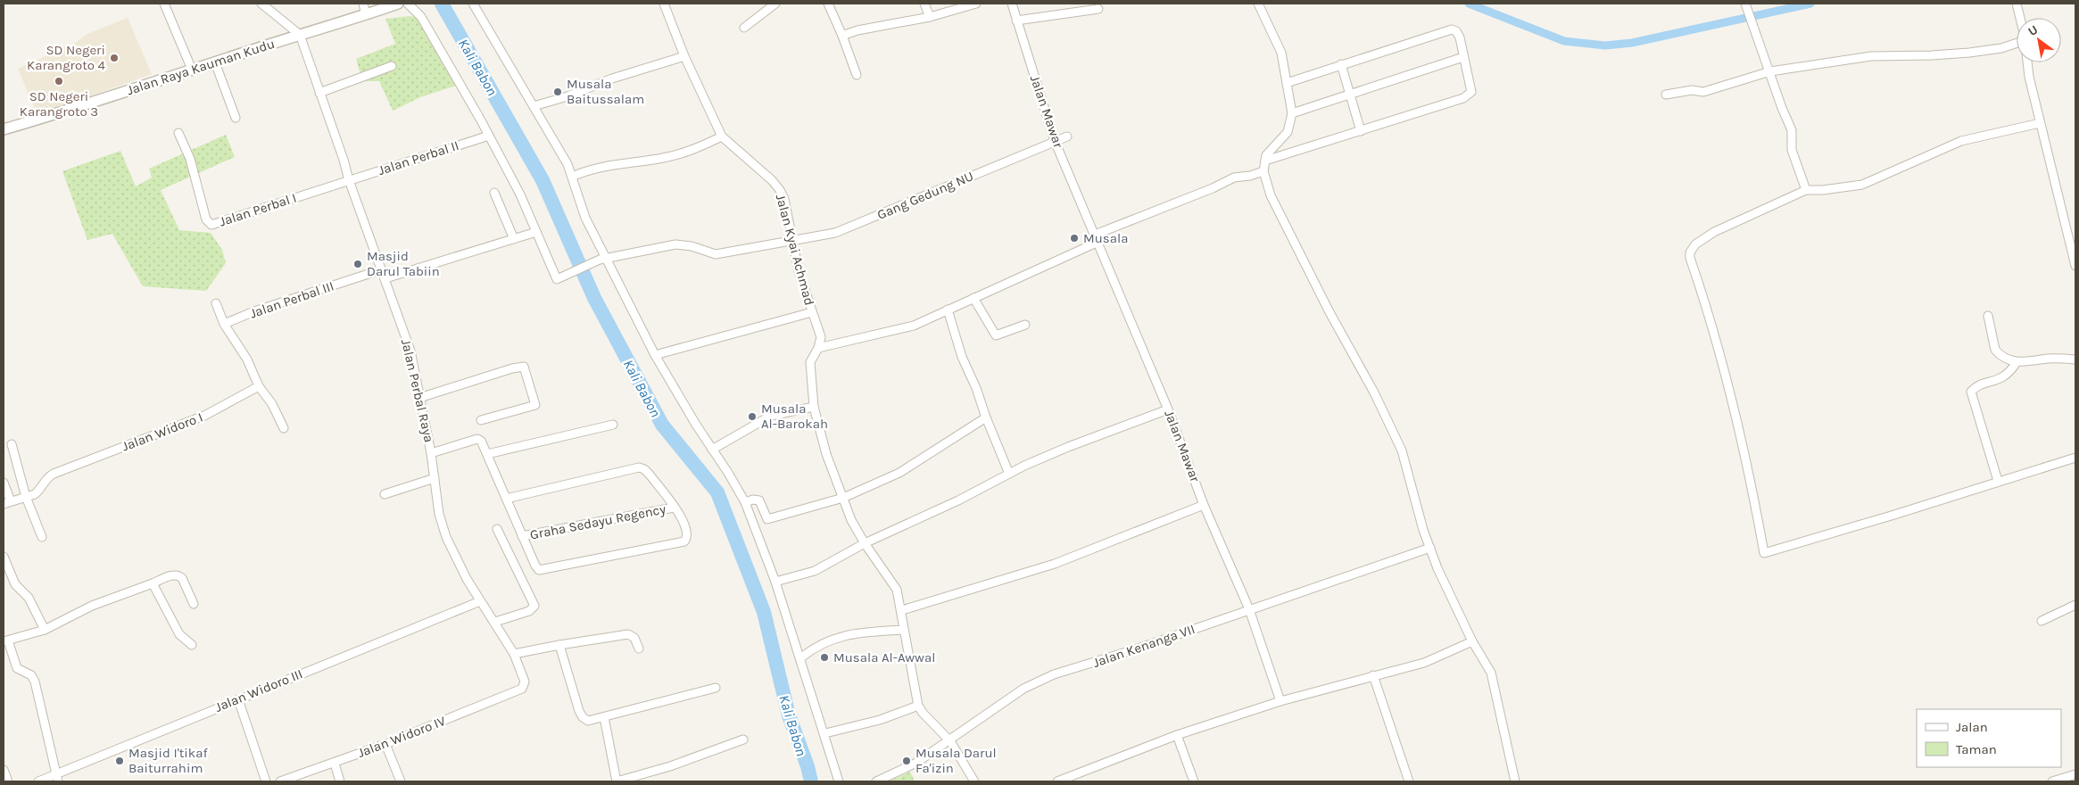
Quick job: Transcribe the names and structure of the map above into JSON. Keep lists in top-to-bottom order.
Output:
{
  "streets": {
    "street": [
      "Jalan Raya Kauman Kudu",
      "Jalan Mawar",
      "Jalan Perbal II",
      "Gang Gedung NU",
      "Jalan Perbal I",
      "Jalan Kyai Achmad",
      "Jalan Perbal III",
      "Jalan Perbal Raya",
      "Jalan Widoro I",
      "Graha Sedayu Regency",
      "Jalan Kenanga VII",
      "Jalan Widoro III",
      "Jalan Widoro IV"
    ]
  },
  "crossings": [
    ["Jalan Raya Kauman Kudu", "Jalan Perbal Raya"],
    ["Jalan Mawar", "Gang Gedung NU"],
    ["Jalan Mawar", "Jalan Kenanga VII"],
    ["Jalan Perbal II", "Jalan Perbal I"],
    ["Jalan Perbal II", "Jalan Perbal Raya"],
    ["Gang Gedung NU", "Jalan Kyai Achmad"],
    ["Jalan Perbal I", "Jalan Perbal Raya"],
    ["Jalan Kyai Achmad", "Jalan Kenanga VII"],
    ["Jalan Perbal III", "Jalan Perbal Raya"],
    ["Jalan Perbal Raya", "Graha Sedayu Regency"],
    ["Jalan Perbal Raya", "Jalan Widoro III"],
    ["Jalan Perbal Raya", "Jalan Widoro IV"]
  ],
  "water": ["Kali Babon"],
  "places": [
    "SD Negeri Karangroto 4",
    "SD Negeri Karangroto 3",
    "Musala Baitussalam",
    "Musala",
    "Masjid Darul Tabiin",
    "Musala Al-Barokah",
    "Musala Al-Awwal",
    "Masjid I'tikaf Baiturrahim",
    "Musala Darul Fa'izin"
  ],
  "legend": ["Jalan", "Taman"],
  "north": "top left"
}
